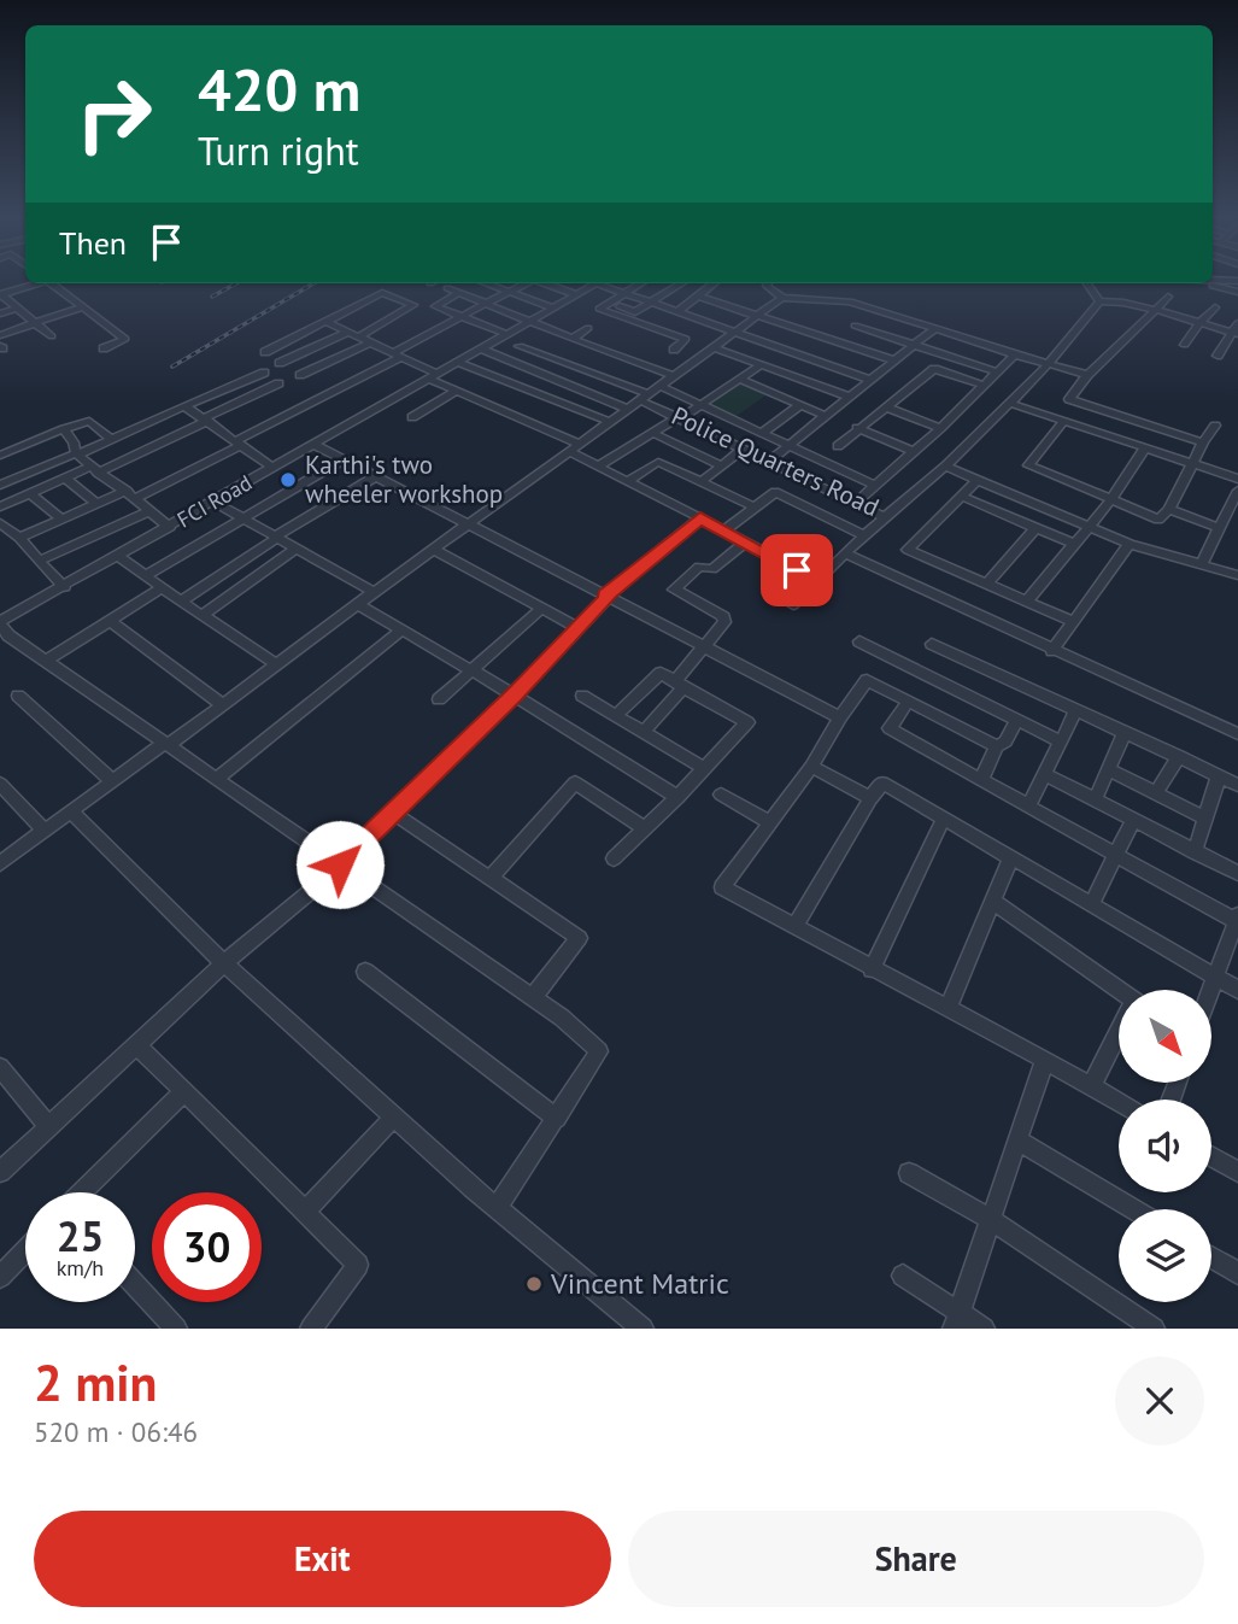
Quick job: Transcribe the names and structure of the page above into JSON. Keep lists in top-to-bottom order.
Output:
{
  "streets": {
    "street": ["Police Quarters Road", "FCI Road"]
  },
  "places": ["Karthi's two wheeler workshop", "Vincent Matric"],
  "north": "bottom right",
  "page": {
    "turn": ["420 m", "Turn right"],
    "then": "Then",
    "speed": "25 km/h",
    "limit": "30",
    "heading": ["2 min", "520 m · 06:46"],
    "buttons": ["Exit", "Share"]
  }
}
